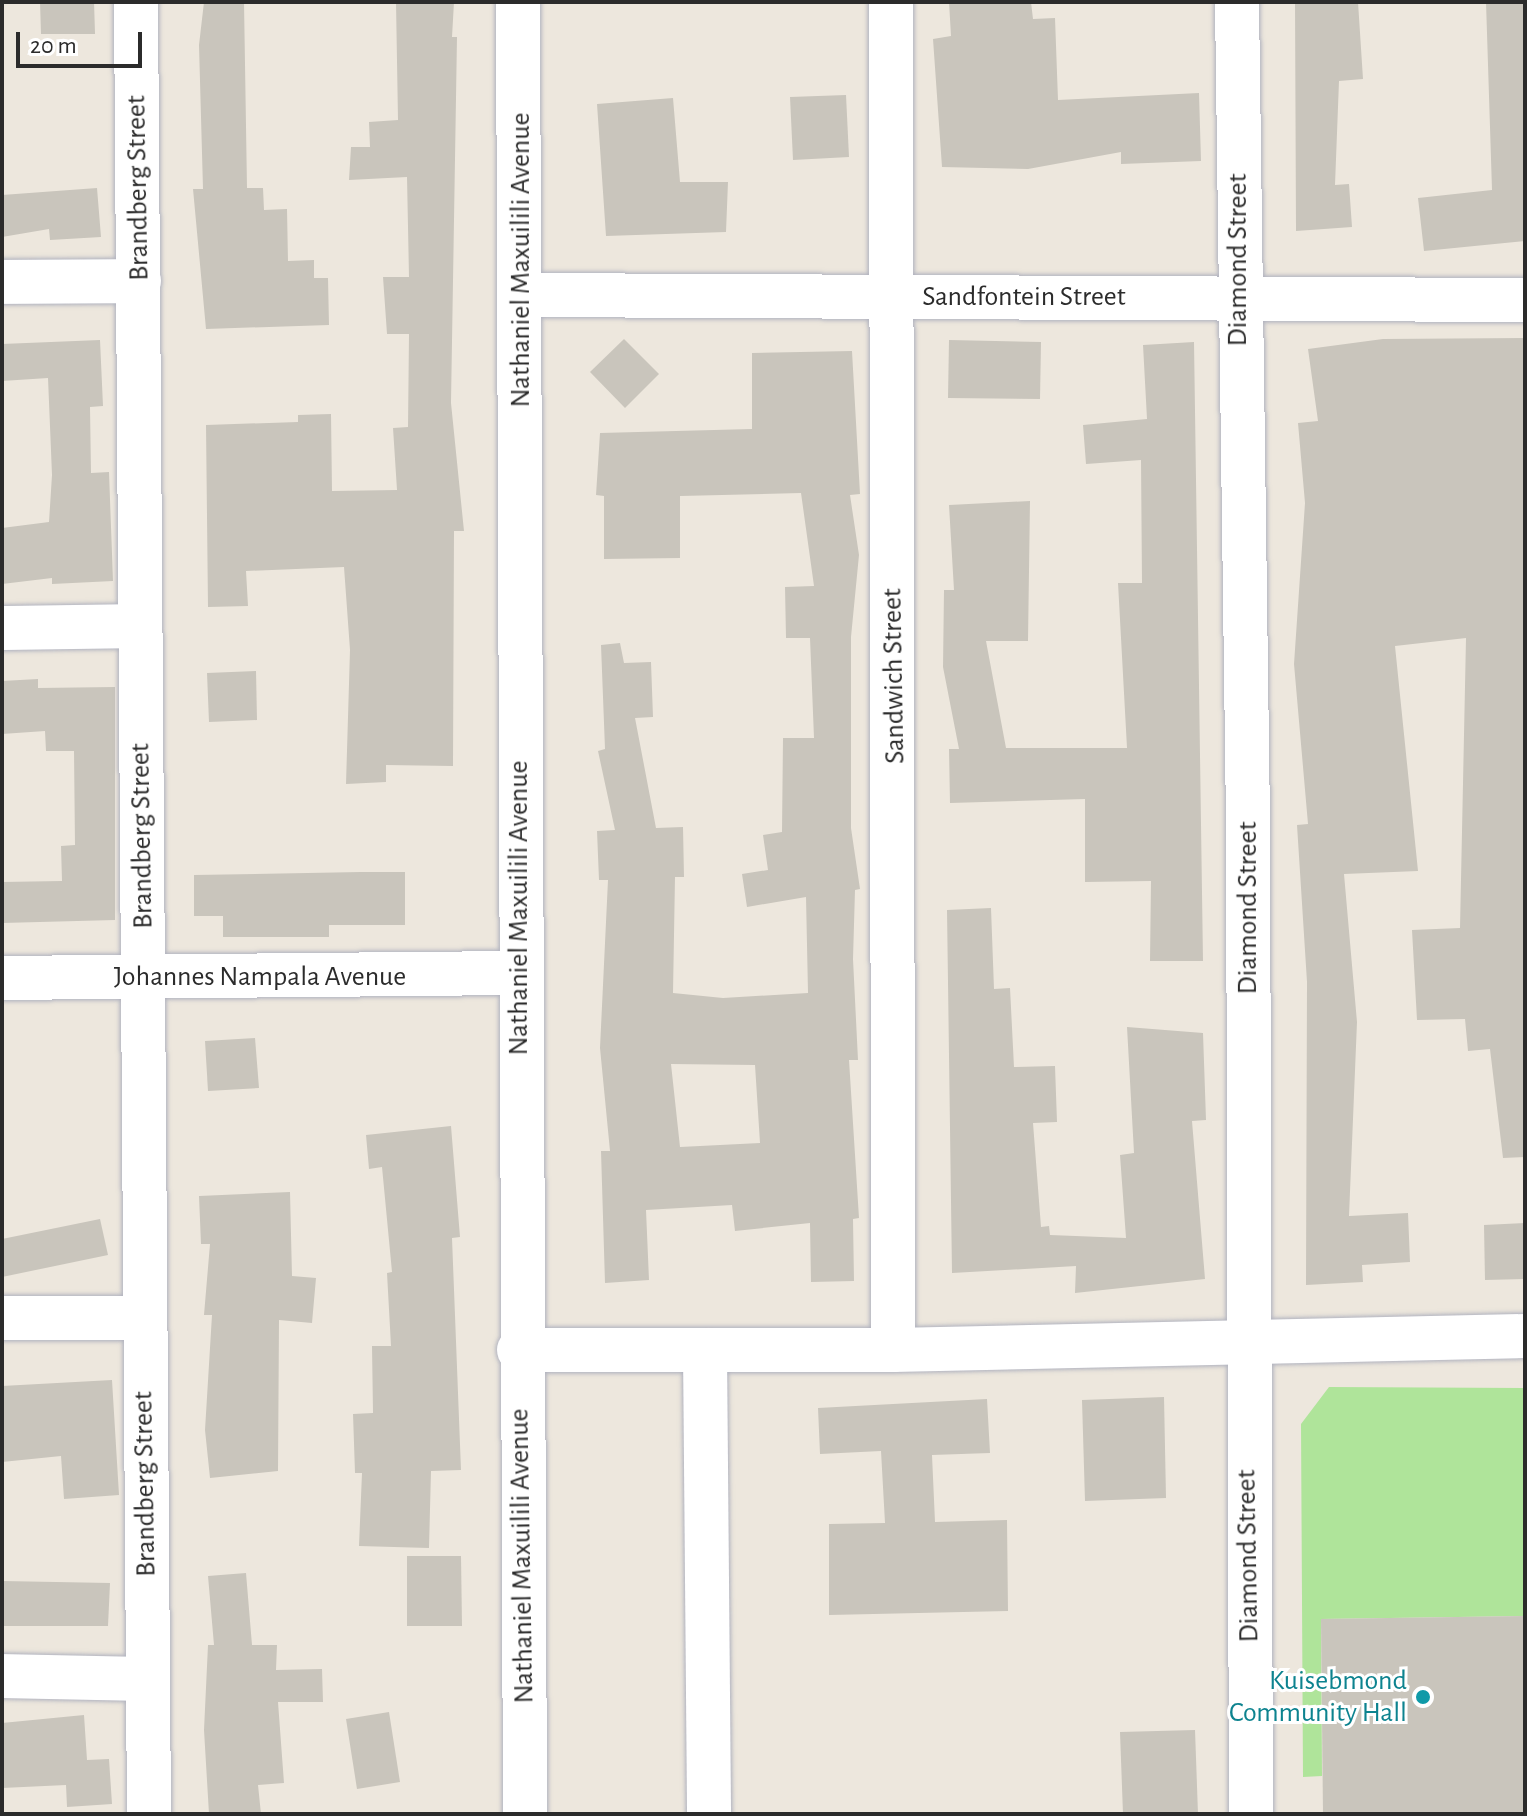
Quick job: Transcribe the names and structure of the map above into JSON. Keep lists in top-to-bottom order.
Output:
{
  "streets": {
    "street": [
      "Brandberg Street",
      "Nathaniel Maxuilili Avenue",
      "Diamond Street",
      "Sandfontein Street",
      "Sandwich Street",
      "Johannes Nampala Avenue"
    ]
  },
  "crossings": [
    ["Brandberg Street", "Johannes Nampala Avenue"],
    ["Nathaniel Maxuilili Avenue", "Sandfontein Street"],
    ["Nathaniel Maxuilili Avenue", "Johannes Nampala Avenue"],
    ["Diamond Street", "Sandfontein Street"],
    ["Sandfontein Street", "Sandwich Street"]
  ],
  "places": ["Kuisebmond Community Hall"],
  "scale_bar": "20 m"
}
